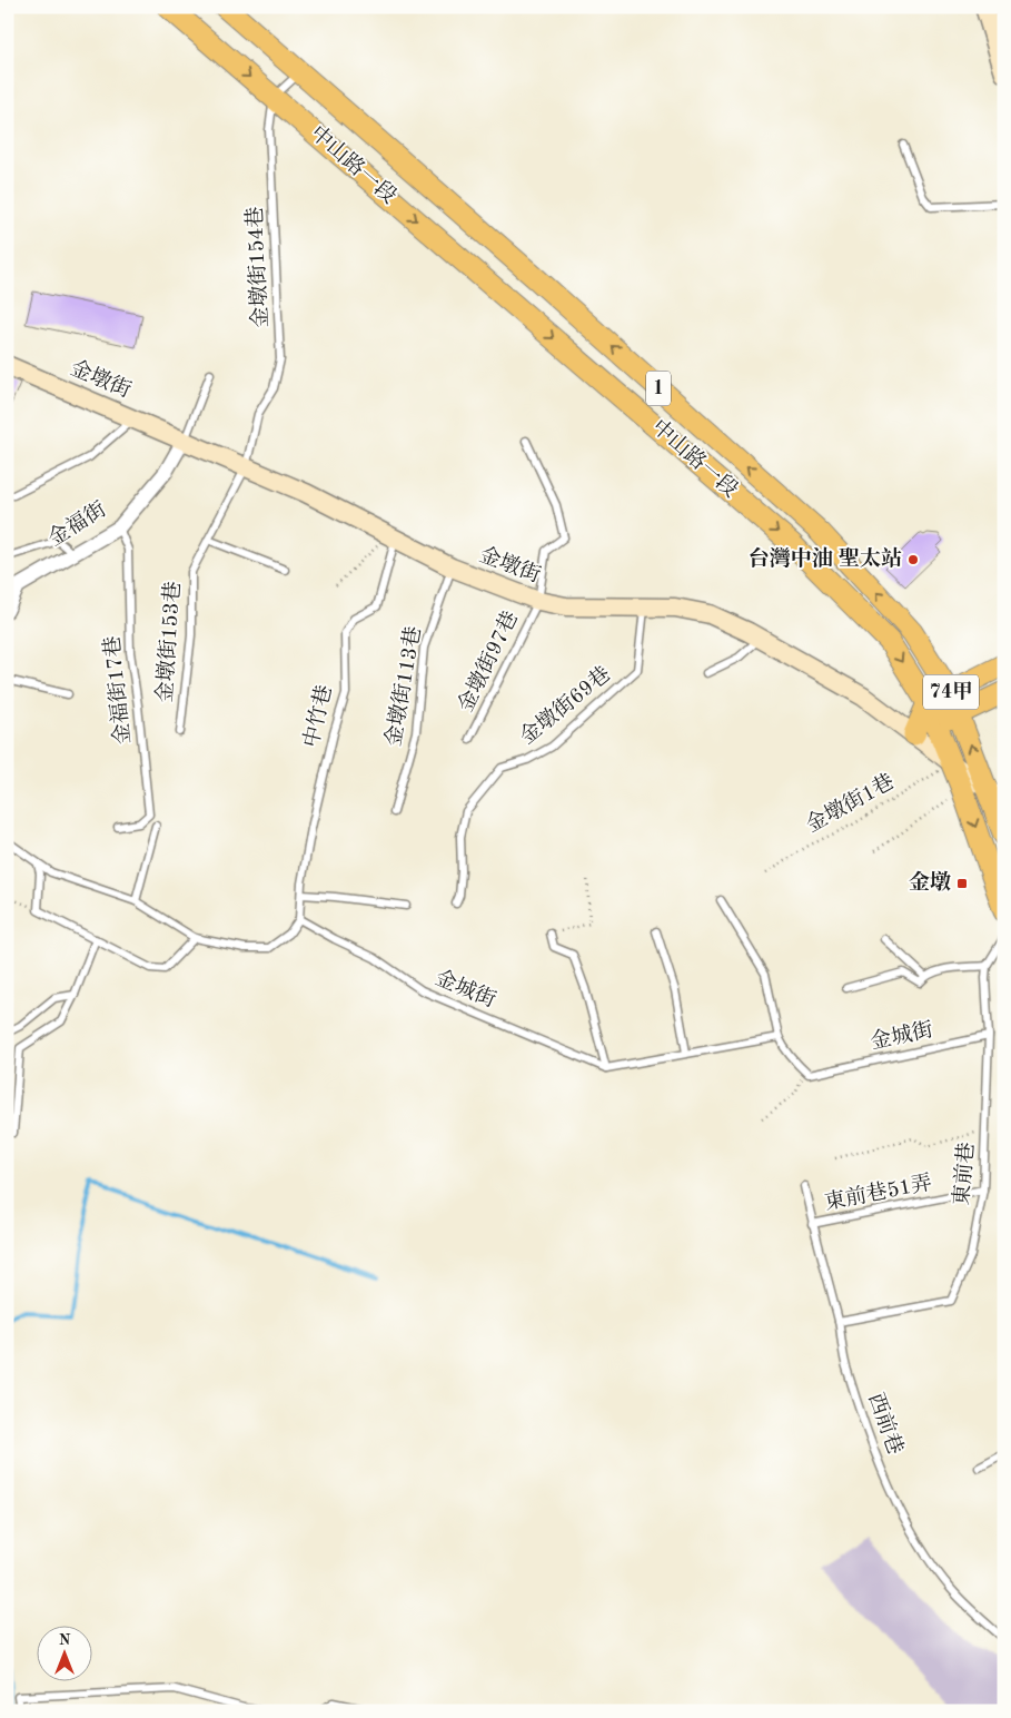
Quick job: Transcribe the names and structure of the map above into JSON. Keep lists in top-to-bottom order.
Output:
{
  "streets": {
    "main road": ["中山路一段", "1", "74甲"],
    "street": ["金墩街", "金福街"],
    "lane": [
      "金墩街154巷",
      "金墩街153巷",
      "金墩街97巷",
      "金墩街113巷",
      "金福街17巷",
      "金墩街69巷",
      "中竹巷",
      "金城街",
      "東前巷",
      "東前巷51弄",
      "西前巷"
    ],
    "path": ["金墩街1巷"]
  },
  "crossings": [
    ["中山路一段", "金墩街154巷"],
    ["中山路一段", "金墩街"],
    ["中山路一段", "74甲"],
    ["中山路一段", "金墩街1巷"],
    ["金墩街154巷", "金墩街"],
    ["金墩街154巷", "金墩街153巷"],
    ["金墩街", "金福街"],
    ["金墩街", "金墩街153巷"],
    ["金墩街", "金墩街97巷"],
    ["金墩街", "金墩街113巷"],
    ["金墩街", "74甲"],
    ["金墩街", "金墩街69巷"],
    ["金墩街", "中竹巷"],
    ["金墩街", "金墩街1巷"],
    ["金福街", "金福街17巷"],
    ["中竹巷", "金城街"],
    ["金城街", "東前巷"],
    ["東前巷", "東前巷51弄"],
    ["東前巷", "西前巷"],
    ["東前巷51弄", "西前巷"]
  ],
  "places": {
    "other": ["台灣中油 聖太站"],
    "transit": ["金墩"]
  },
  "north": "top"
}
